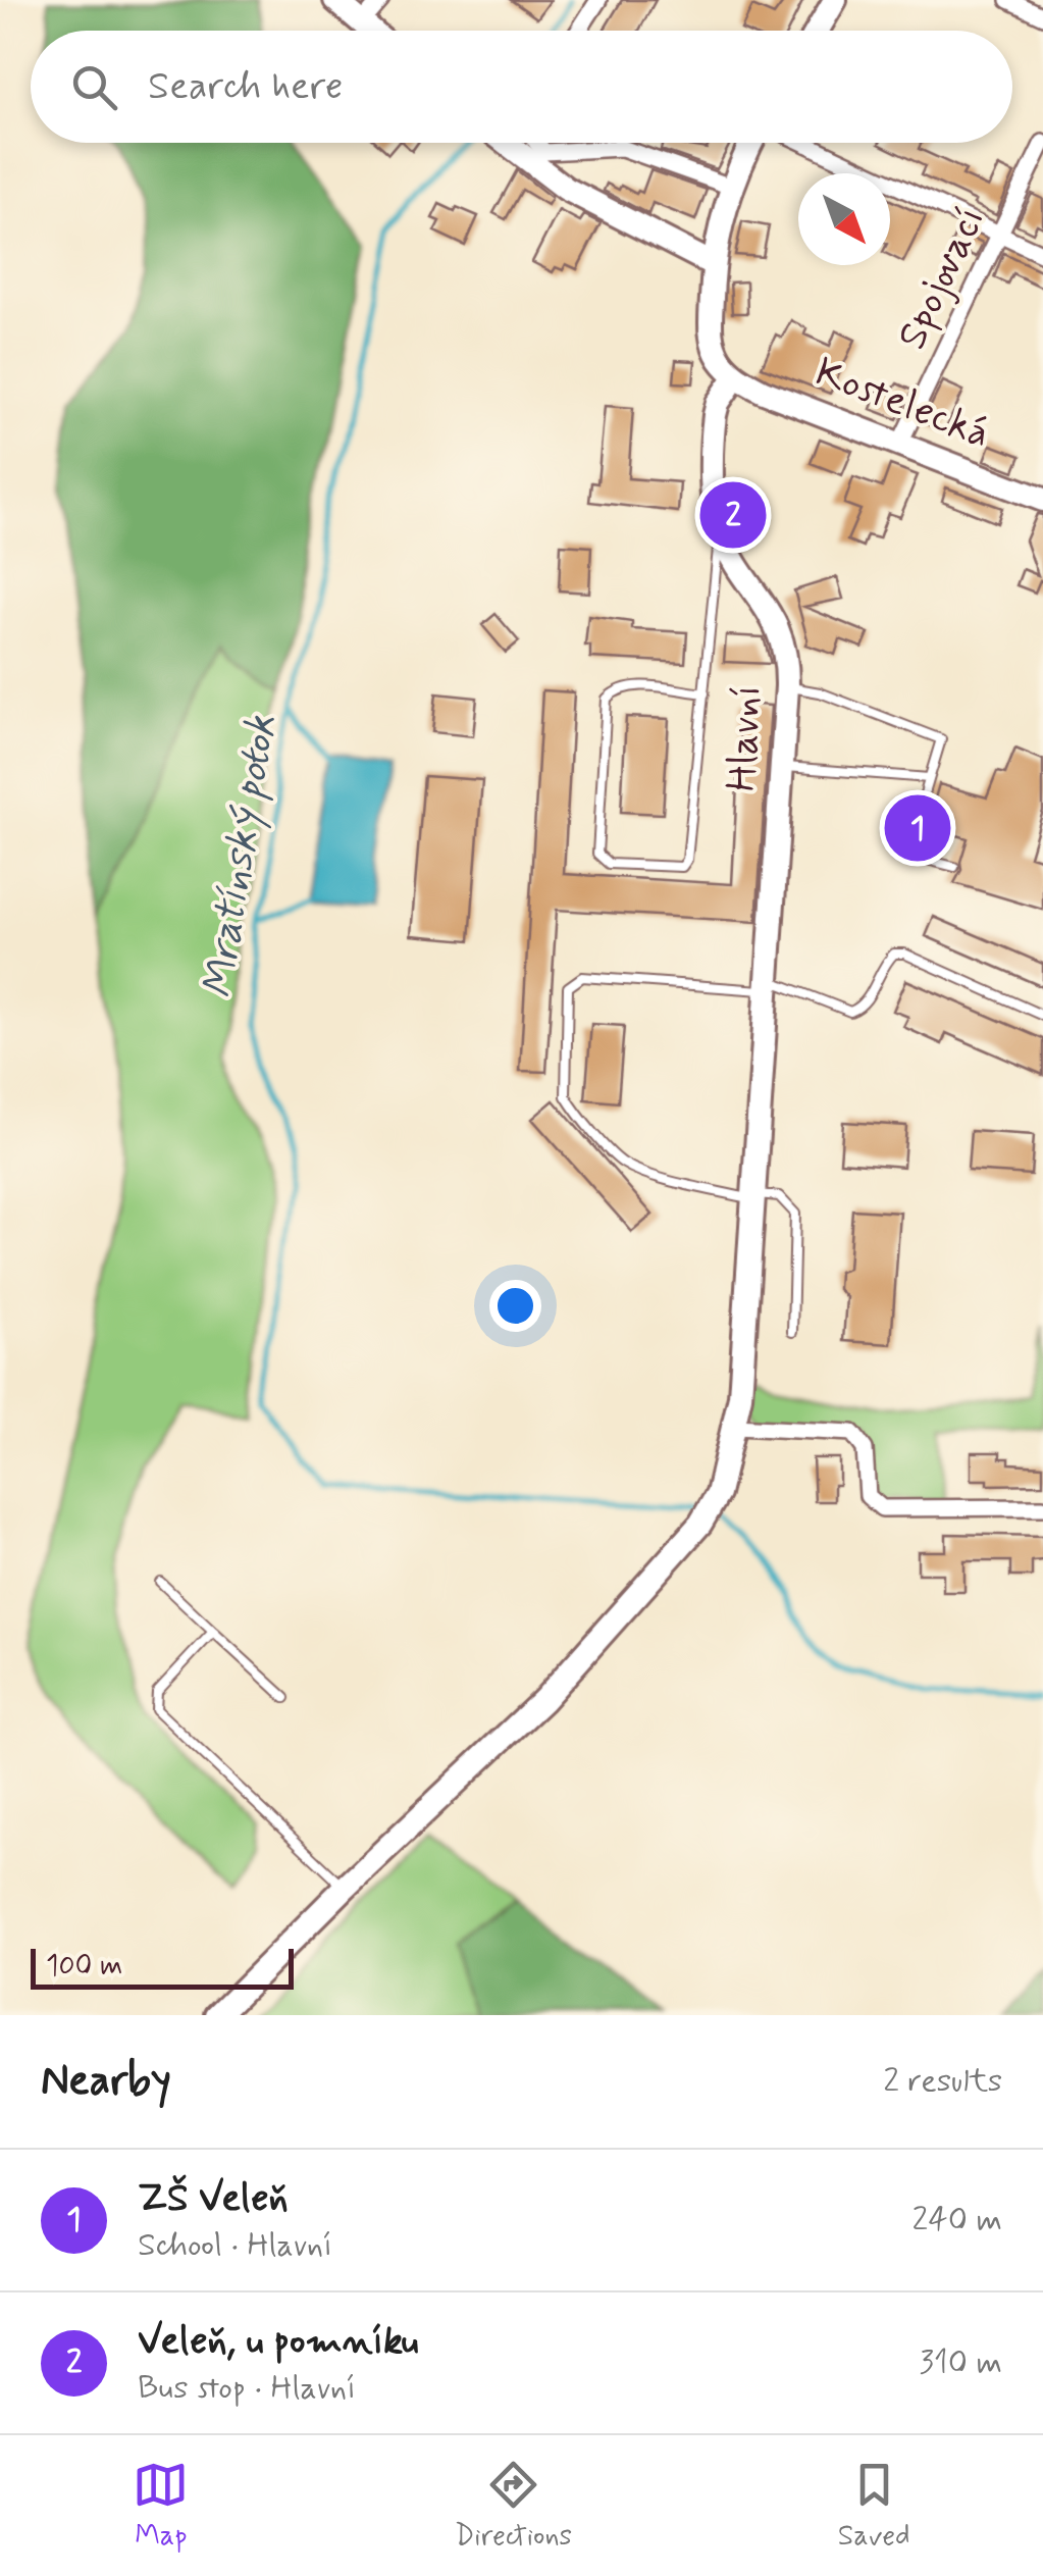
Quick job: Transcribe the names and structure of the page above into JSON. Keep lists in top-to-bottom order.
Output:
{
  "streets": {
    "street": ["Spojovací", "Kostelecká", "Hlavní"]
  },
  "crossings": [
    ["Spojovací", "Kostelecká"],
    ["Kostelecká", "Hlavní"]
  ],
  "water": ["Mratínský potok"],
  "scale_bar": "100 m",
  "north": "bottom right",
  "page": {
    "search": "Search here",
    "pins": ["2", "1"],
    "scale": "100 m",
    "heading": ["Nearby", "2 results"],
    "list": [
      {
        "mark": "1",
        "name": "ZŠ Veleň",
        "note": "School · Hlavní",
        "value": "240 m"
      },
      {
        "mark": "2",
        "name": "Veleň, u pomníku",
        "note": "Bus stop · Hlavní",
        "value": "310 m"
      }
    ],
    "nav": ["Map", "Directions", "Saved"]
  }
}
